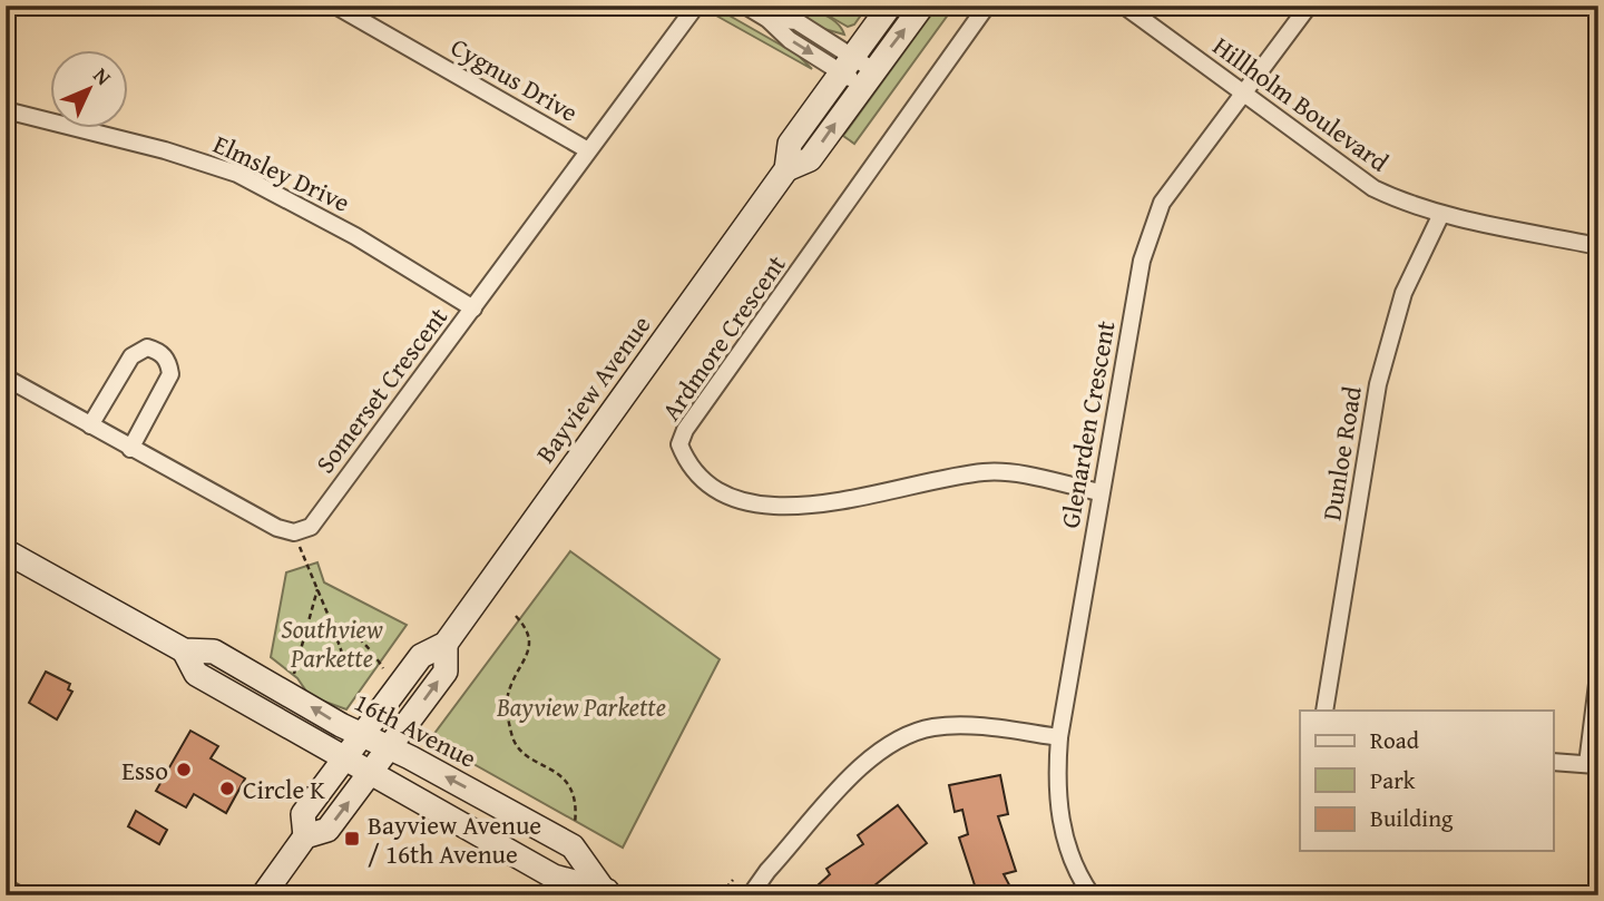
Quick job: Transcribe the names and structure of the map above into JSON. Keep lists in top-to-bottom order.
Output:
{
  "streets": {
    "main road": ["Bayview Avenue", "16th Avenue"],
    "street": [
      "Cygnus Drive",
      "Hillholm Boulevard",
      "Elmsley Drive",
      "Ardmore Crescent",
      "Somerset Crescent",
      "Glenarden Crescent",
      "Dunloe Road"
    ]
  },
  "crossings": [
    ["Cygnus Drive", "Somerset Crescent"],
    ["Hillholm Boulevard", "Glenarden Crescent"],
    ["Hillholm Boulevard", "Dunloe Road"],
    ["Elmsley Drive", "Somerset Crescent"],
    ["Ardmore Crescent", "Glenarden Crescent"],
    ["Bayview Avenue", "16th Avenue"]
  ],
  "parks": ["Southview Parkette", "Bayview Parkette"],
  "places": {
    "other": ["Esso", "Circle K"],
    "transit": ["Bayview Avenue / 16th Avenue"]
  },
  "legend": ["Road", "Park", "Building"],
  "north": "top right"
}
